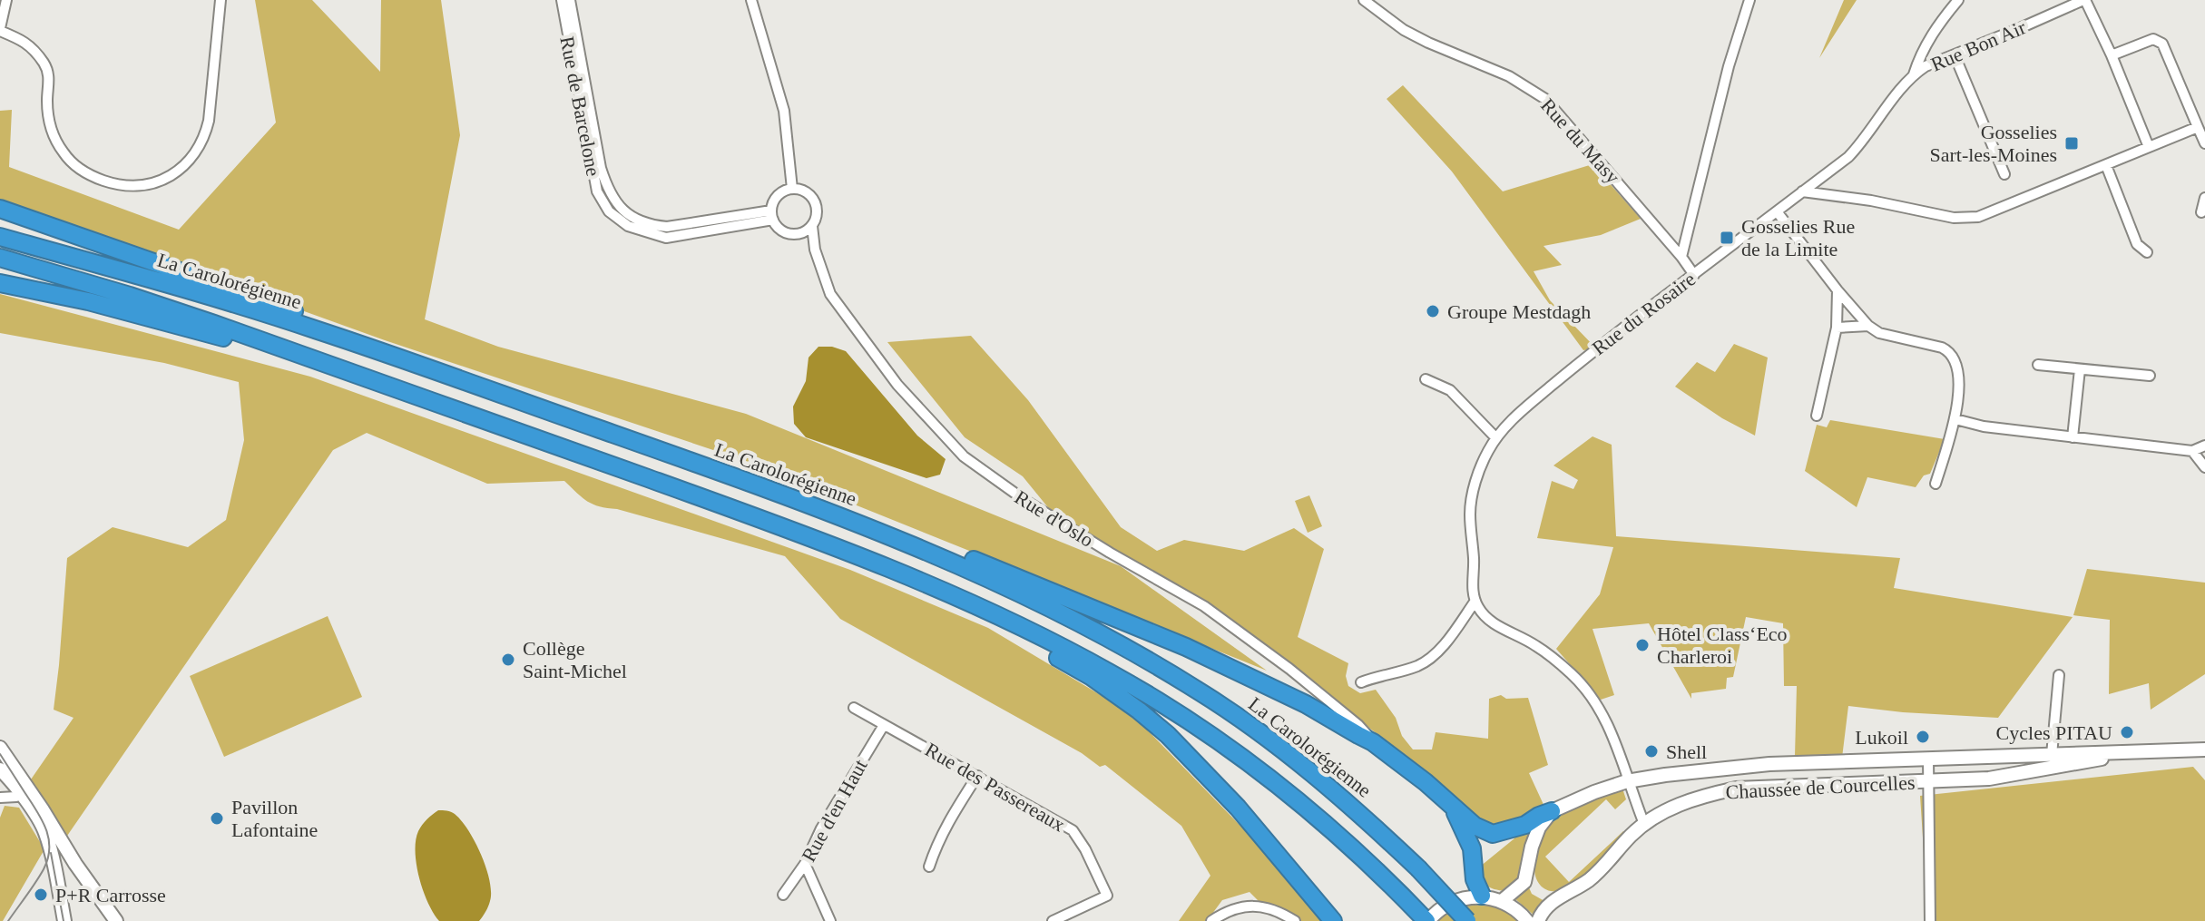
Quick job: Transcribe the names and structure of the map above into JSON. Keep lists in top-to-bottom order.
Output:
{
  "streets": {
    "highway": ["La Carolorégienne"],
    "main road": ["Chaussée de Courcelles"],
    "street": [
      "Rue Bon Air",
      "Rue de Barcelone",
      "Rue du Masy",
      "Rue du Rosaire",
      "Rue d'Oslo",
      "Rue des Passereaux",
      "Rue d'en Haut"
    ]
  },
  "crossings": [
    ["Rue Bon Air", "Rue du Rosaire"],
    ["Rue de Barcelone", "Rue d'Oslo"],
    ["Rue du Masy", "Rue du Rosaire"],
    ["Rue des Passereaux", "Rue d'en Haut"]
  ],
  "places": {
    "transit": ["Gosselies Sart-les-Moines", "Gosselies Rue de la Limite"],
    "other": [
      "Groupe Mestdagh",
      "Hôtel Class‘Eco Charleroi",
      "Collège Saint-Michel",
      "Cycles PITAU",
      "Lukoil",
      "Shell",
      "Pavillon Lafontaine",
      "P+R Carrosse"
    ]
  }
}
